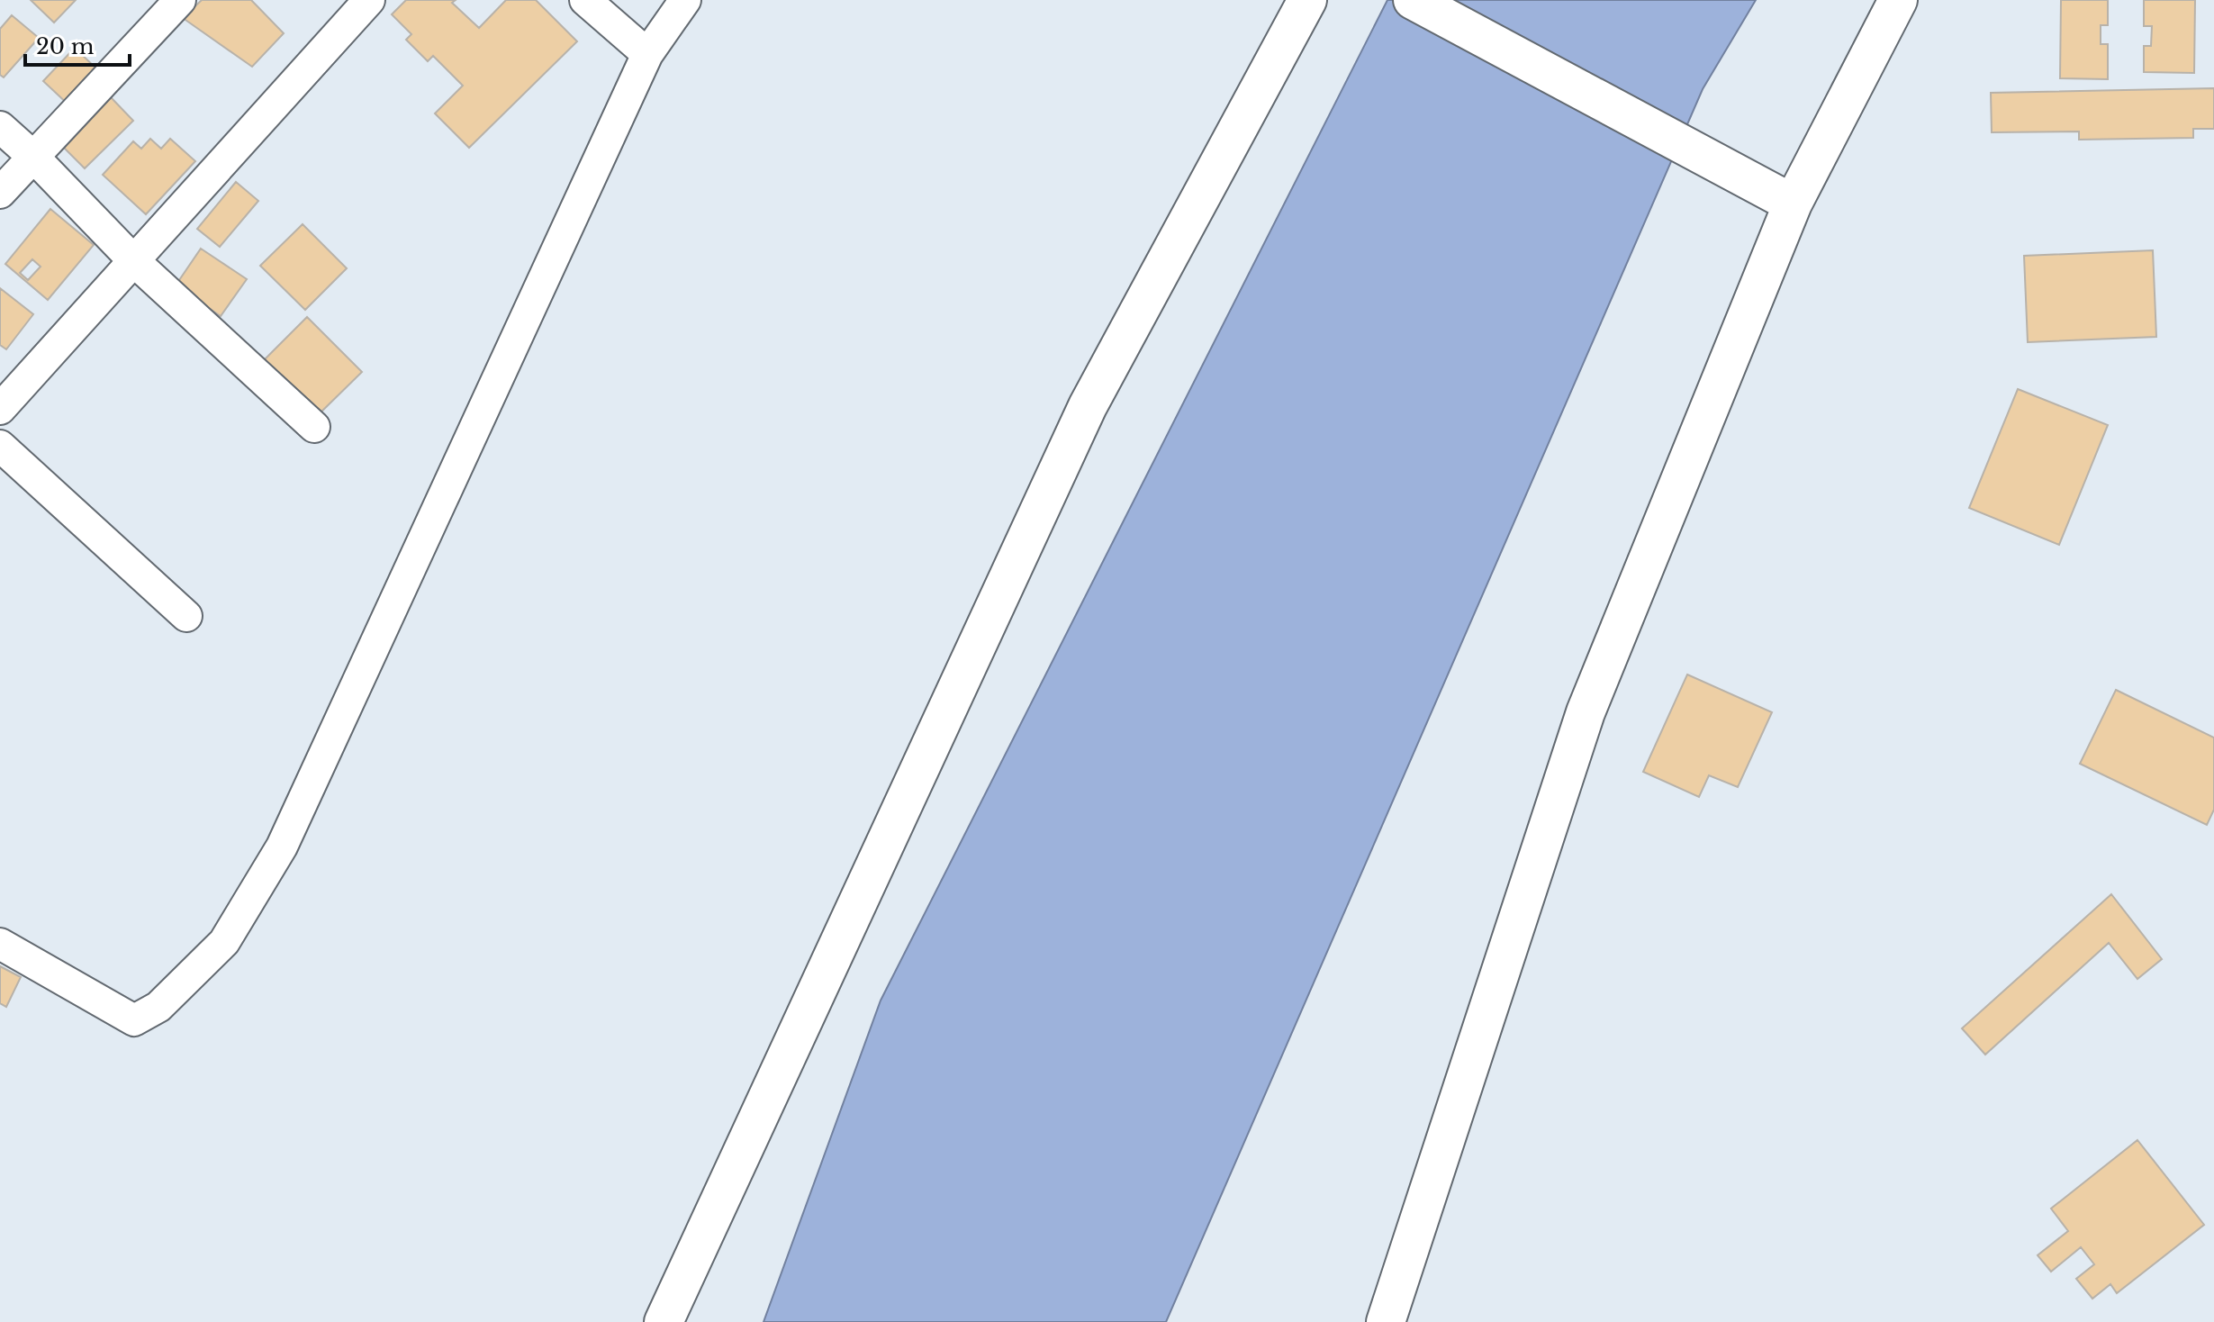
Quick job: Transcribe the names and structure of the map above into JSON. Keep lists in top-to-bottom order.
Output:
{
  "scale_bar": "20 m"
}
